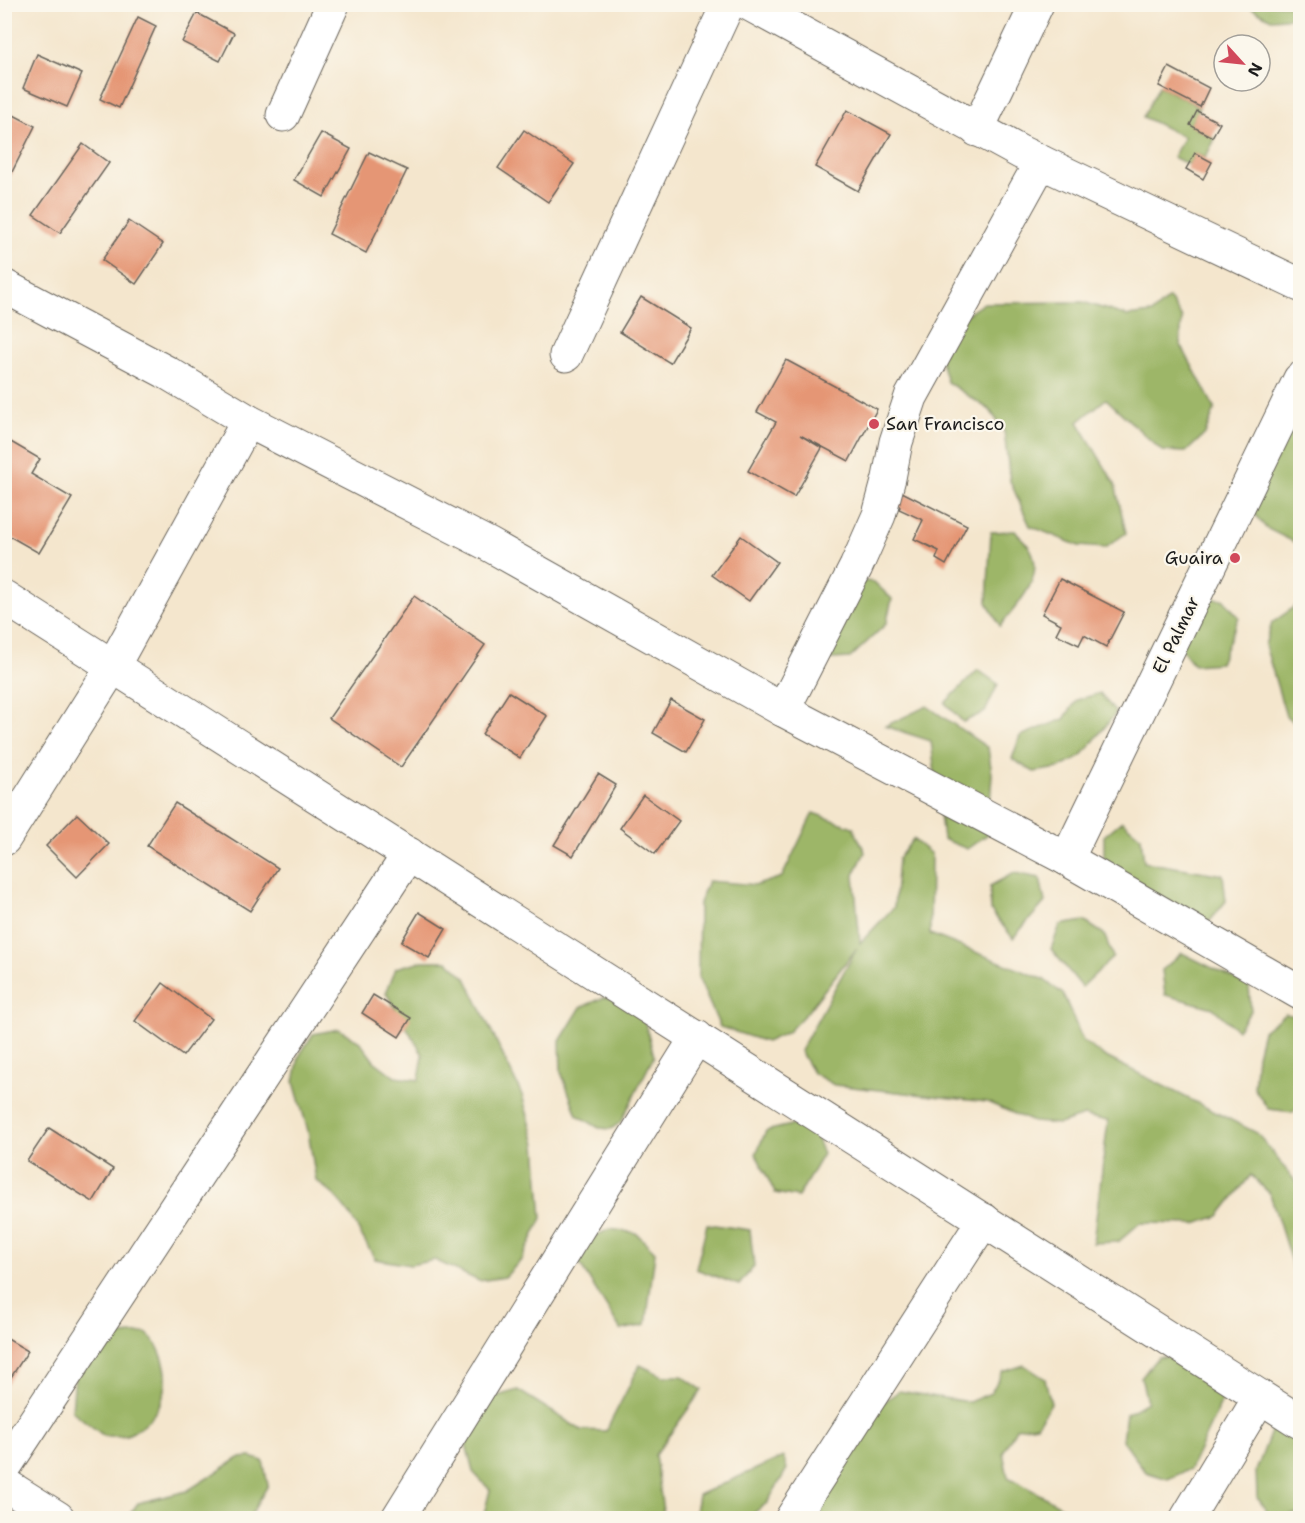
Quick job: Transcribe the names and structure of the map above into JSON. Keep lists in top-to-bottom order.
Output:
{
  "streets": {
    "street": ["El Palmar"]
  },
  "places": ["San Francisco", "Guaira"],
  "north": "bottom right"
}
